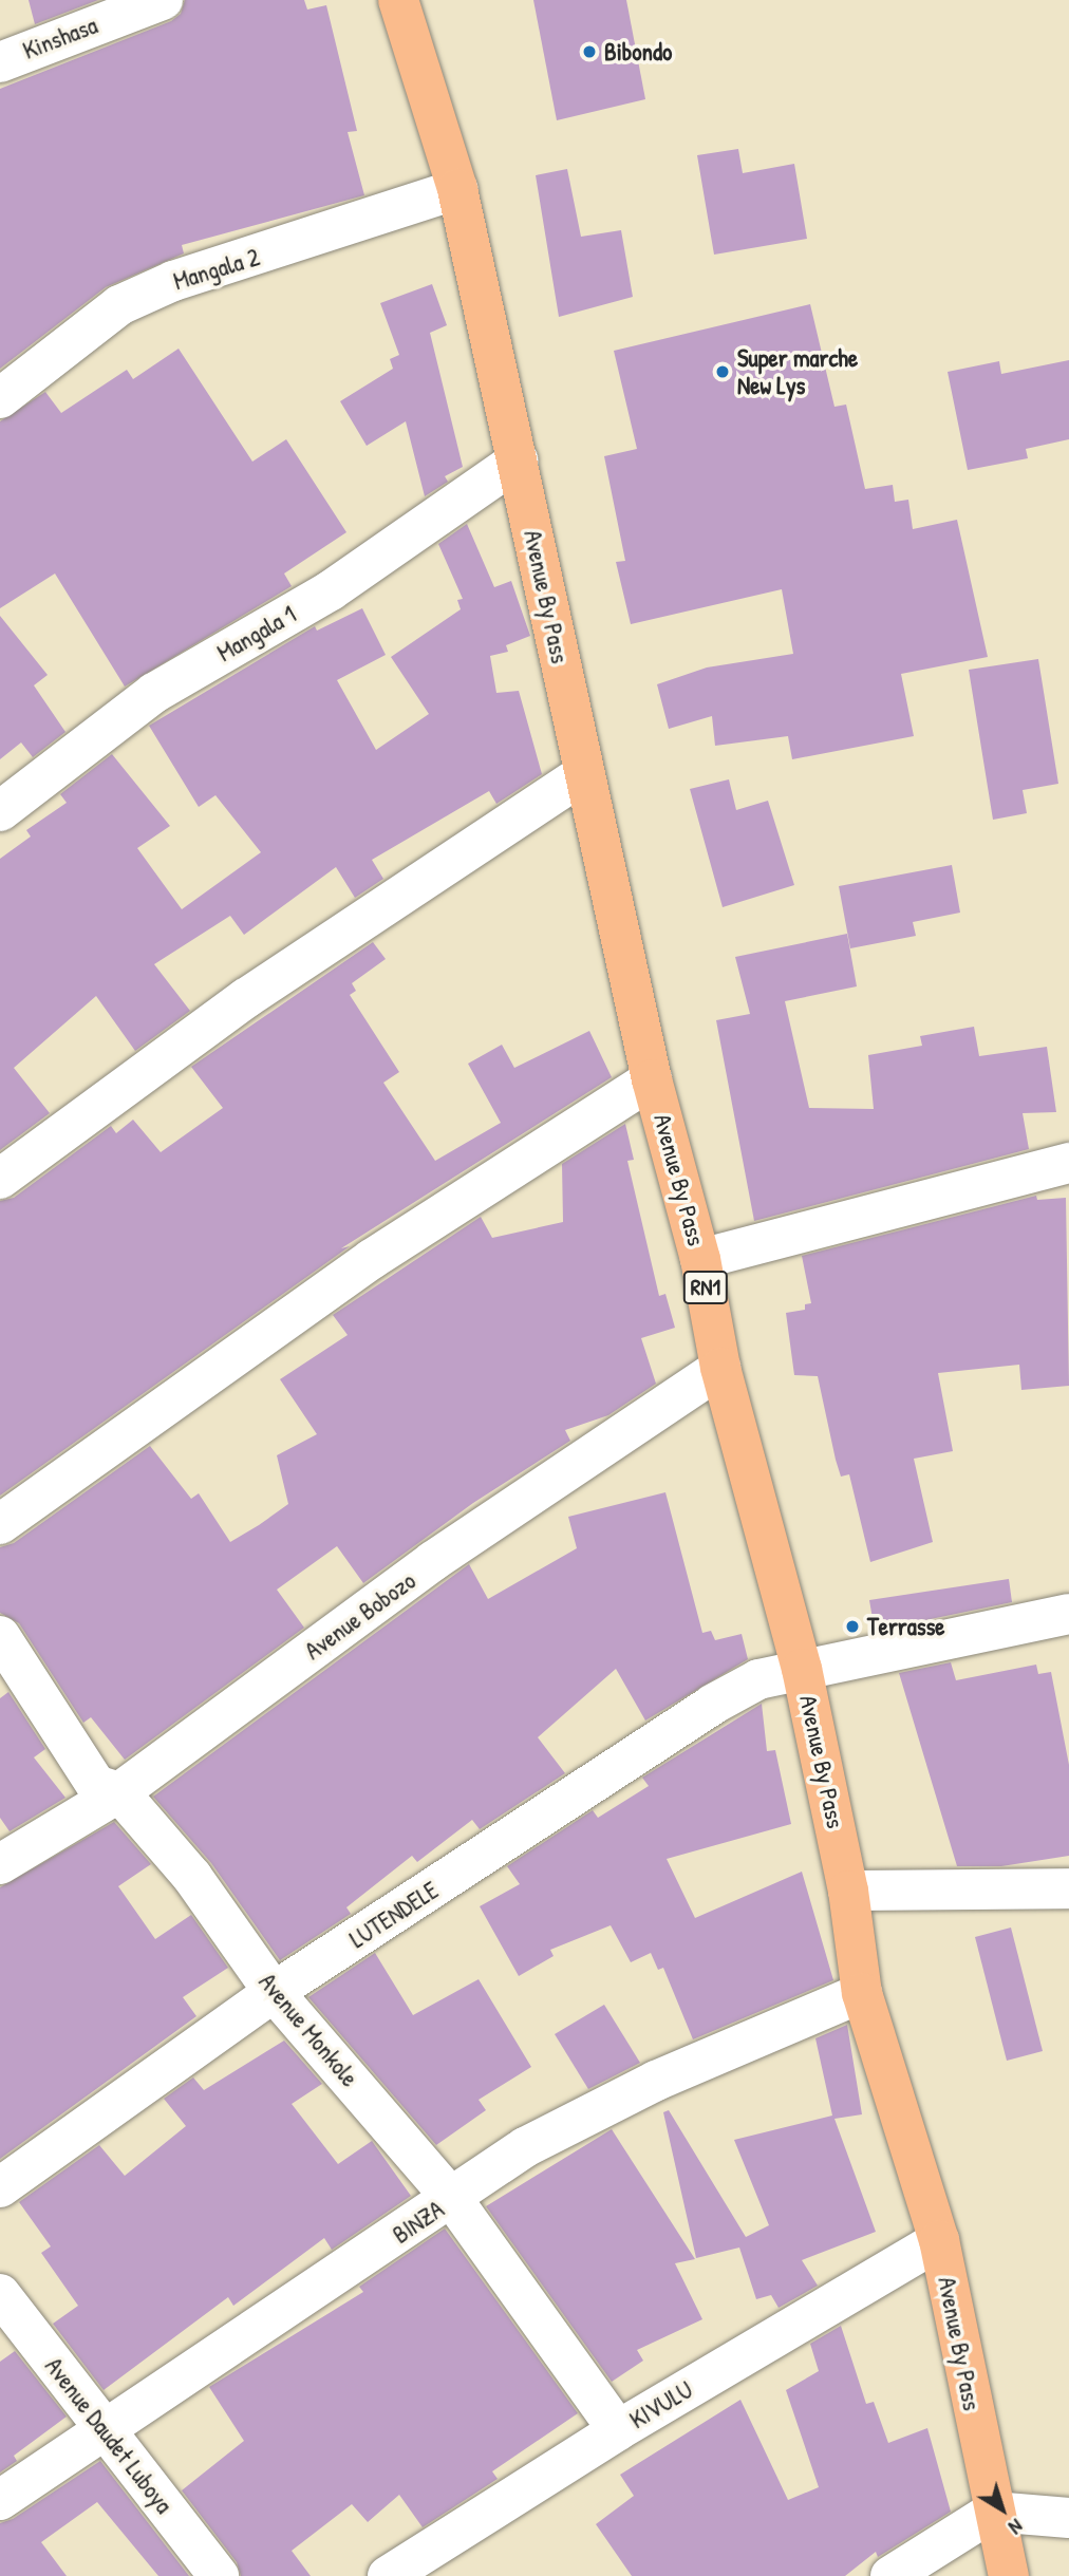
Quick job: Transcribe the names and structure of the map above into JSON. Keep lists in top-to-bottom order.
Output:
{
  "streets": {
    "highway": ["Avenue By Pass", "RN1"],
    "street": [
      "Kinshasa",
      "Mangala 2",
      "Mangala 1",
      "Avenue Bobozo",
      "LUTENDELE",
      "Avenue Monkole",
      "BINZA",
      "KIVULU",
      "Avenue Daudet Luboya"
    ]
  },
  "crossings": [
    ["Mangala 2", "Avenue By Pass"],
    ["Avenue By Pass", "Mangala 1"],
    ["Avenue By Pass", "Avenue Bobozo"],
    ["Avenue By Pass", "LUTENDELE"],
    ["Avenue By Pass", "BINZA"],
    ["Avenue By Pass", "KIVULU"],
    ["Avenue Bobozo", "Avenue Monkole"],
    ["LUTENDELE", "Avenue Monkole"],
    ["Avenue Monkole", "BINZA"],
    ["Avenue Monkole", "KIVULU"],
    ["BINZA", "Avenue Daudet Luboya"]
  ],
  "places": ["Bibondo", "Super marche New Lys", "Terrasse"],
  "north": "bottom right"
}
